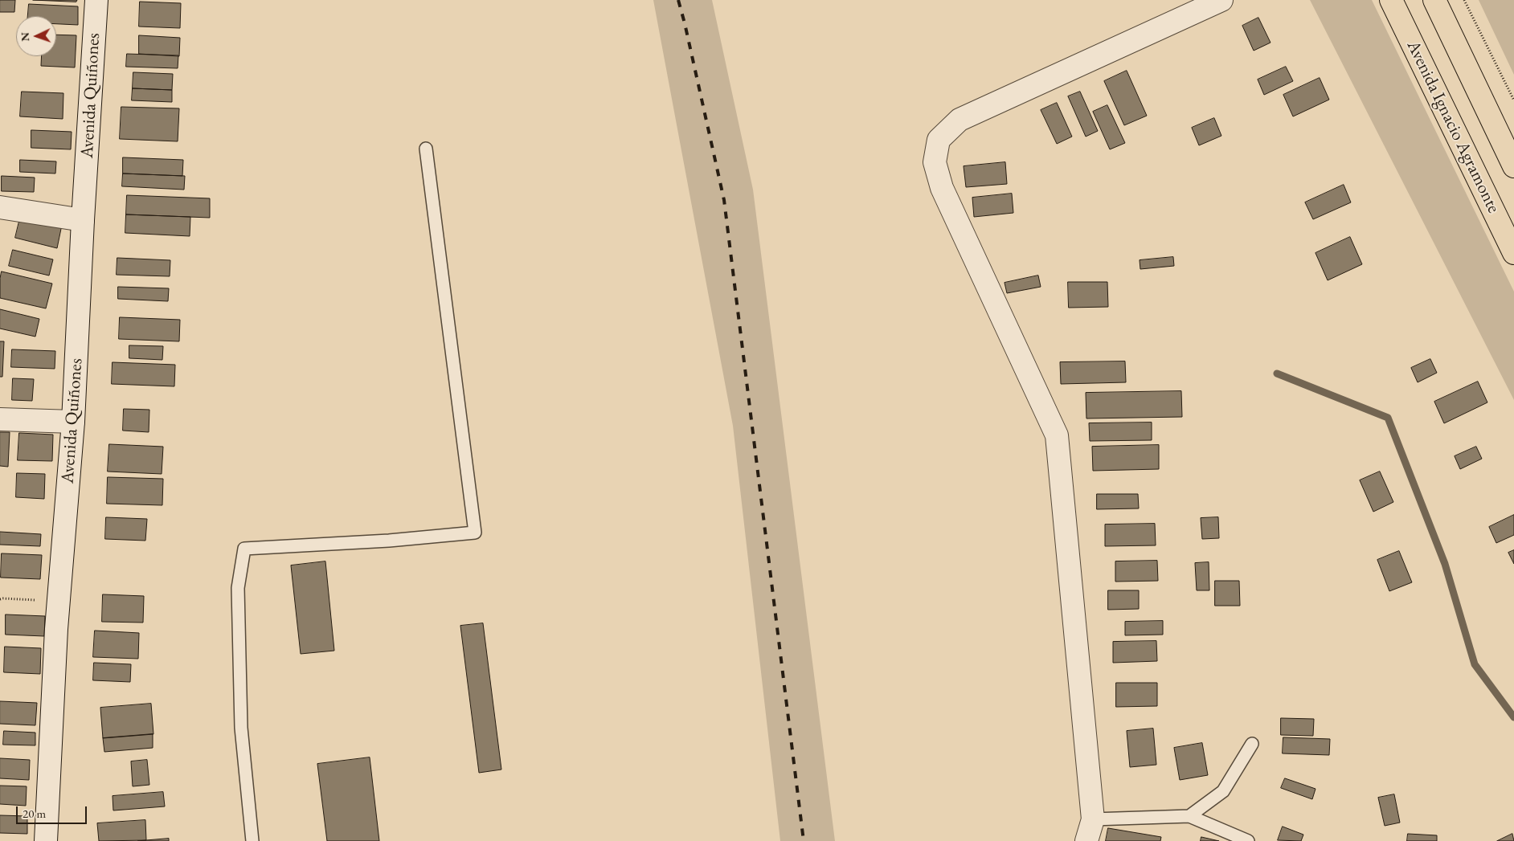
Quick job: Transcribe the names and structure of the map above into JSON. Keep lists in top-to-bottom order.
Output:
{
  "streets": {
    "main road": ["Avenida Ignacio Agramonte"],
    "street": ["Avenida Quiñones"]
  },
  "scale_bar": "20 m",
  "north": "left"
}
